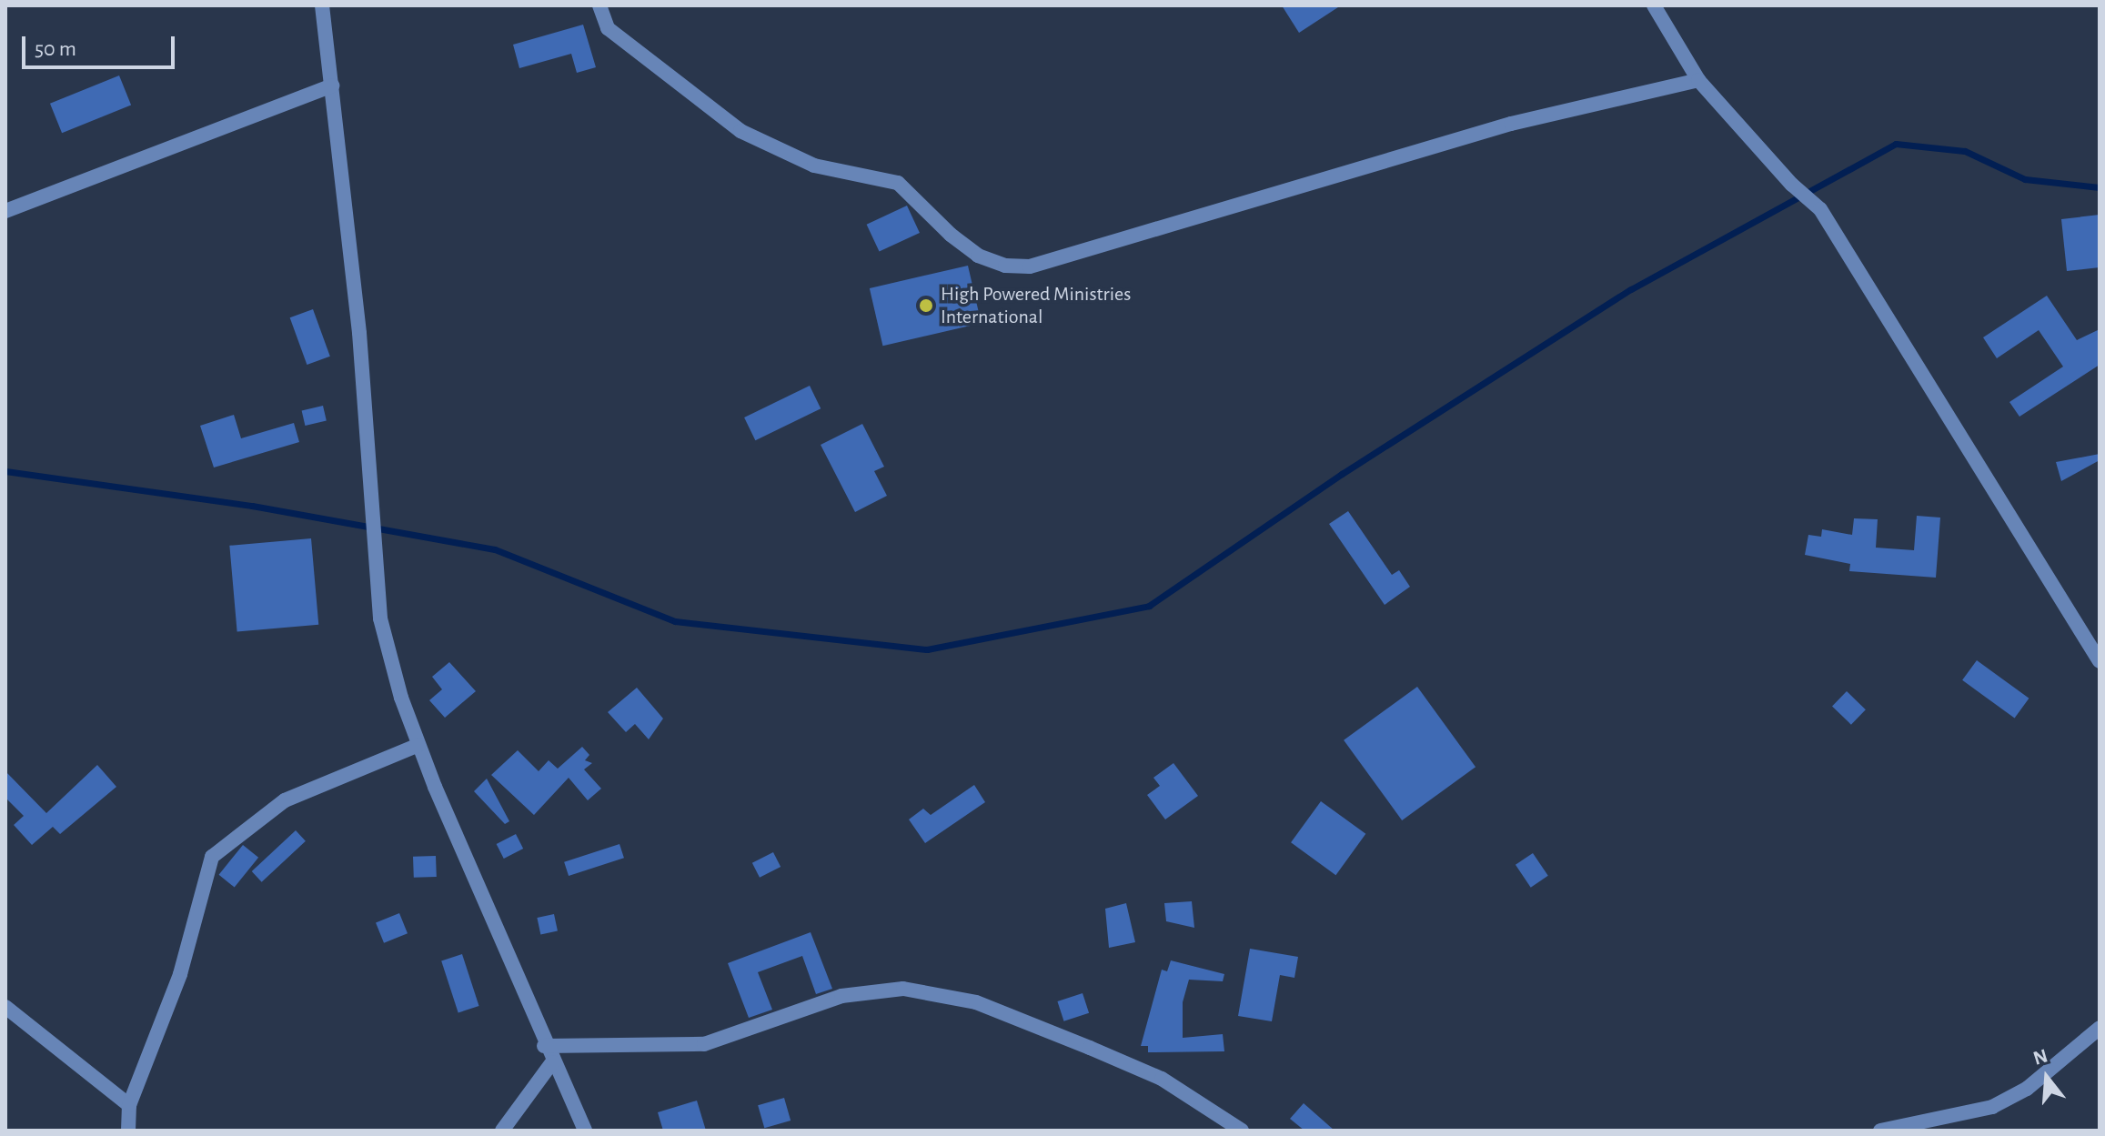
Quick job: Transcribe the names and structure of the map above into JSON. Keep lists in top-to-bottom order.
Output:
{
  "places": ["High Powered Ministries International"],
  "scale_bar": "50 m",
  "north": "top"
}
